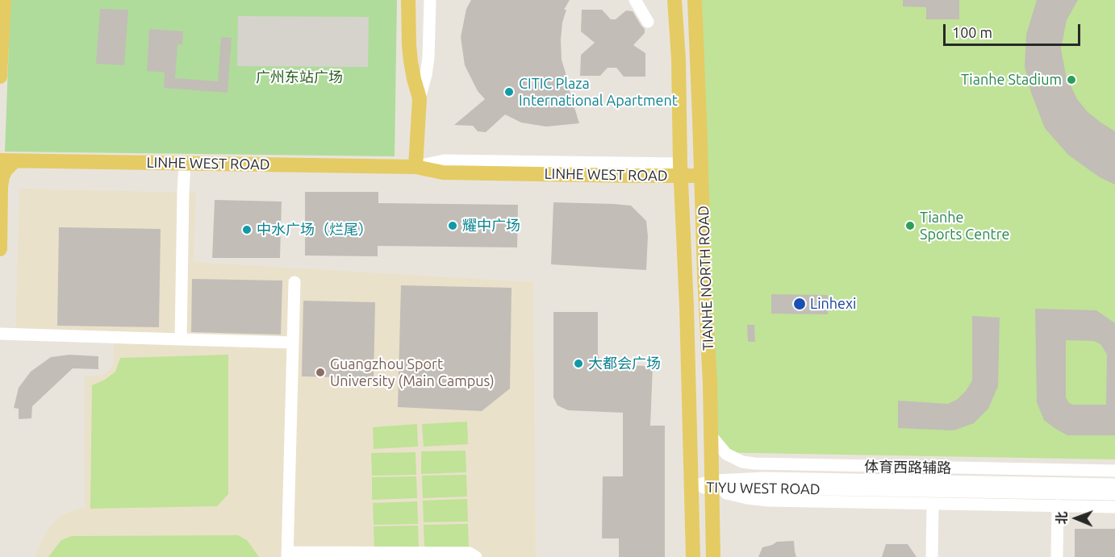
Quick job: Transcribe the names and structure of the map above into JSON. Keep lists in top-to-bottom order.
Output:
{
  "streets": {
    "main road": ["LINHE WEST ROAD", "TIANHE NORTH ROAD"],
    "street": ["体育西路辅路", "TIYU WEST ROAD"]
  },
  "crossings": [
    ["LINHE WEST ROAD", "TIANHE NORTH ROAD"],
    ["TIANHE NORTH ROAD", "体育西路辅路"],
    ["TIANHE NORTH ROAD", "TIYU WEST ROAD"]
  ],
  "parks": ["广州东站广场"],
  "places": [
    "Tianhe Stadium",
    "CITIC Plaza International Apartment",
    "耀中广场",
    "Tianhe Sports Centre",
    "中水广场（烂尾）",
    "Linhexi",
    "大都会广场",
    "Guangzhou Sport University (Main Campus)"
  ],
  "scale_bar": "100 m",
  "north": "left"
}
